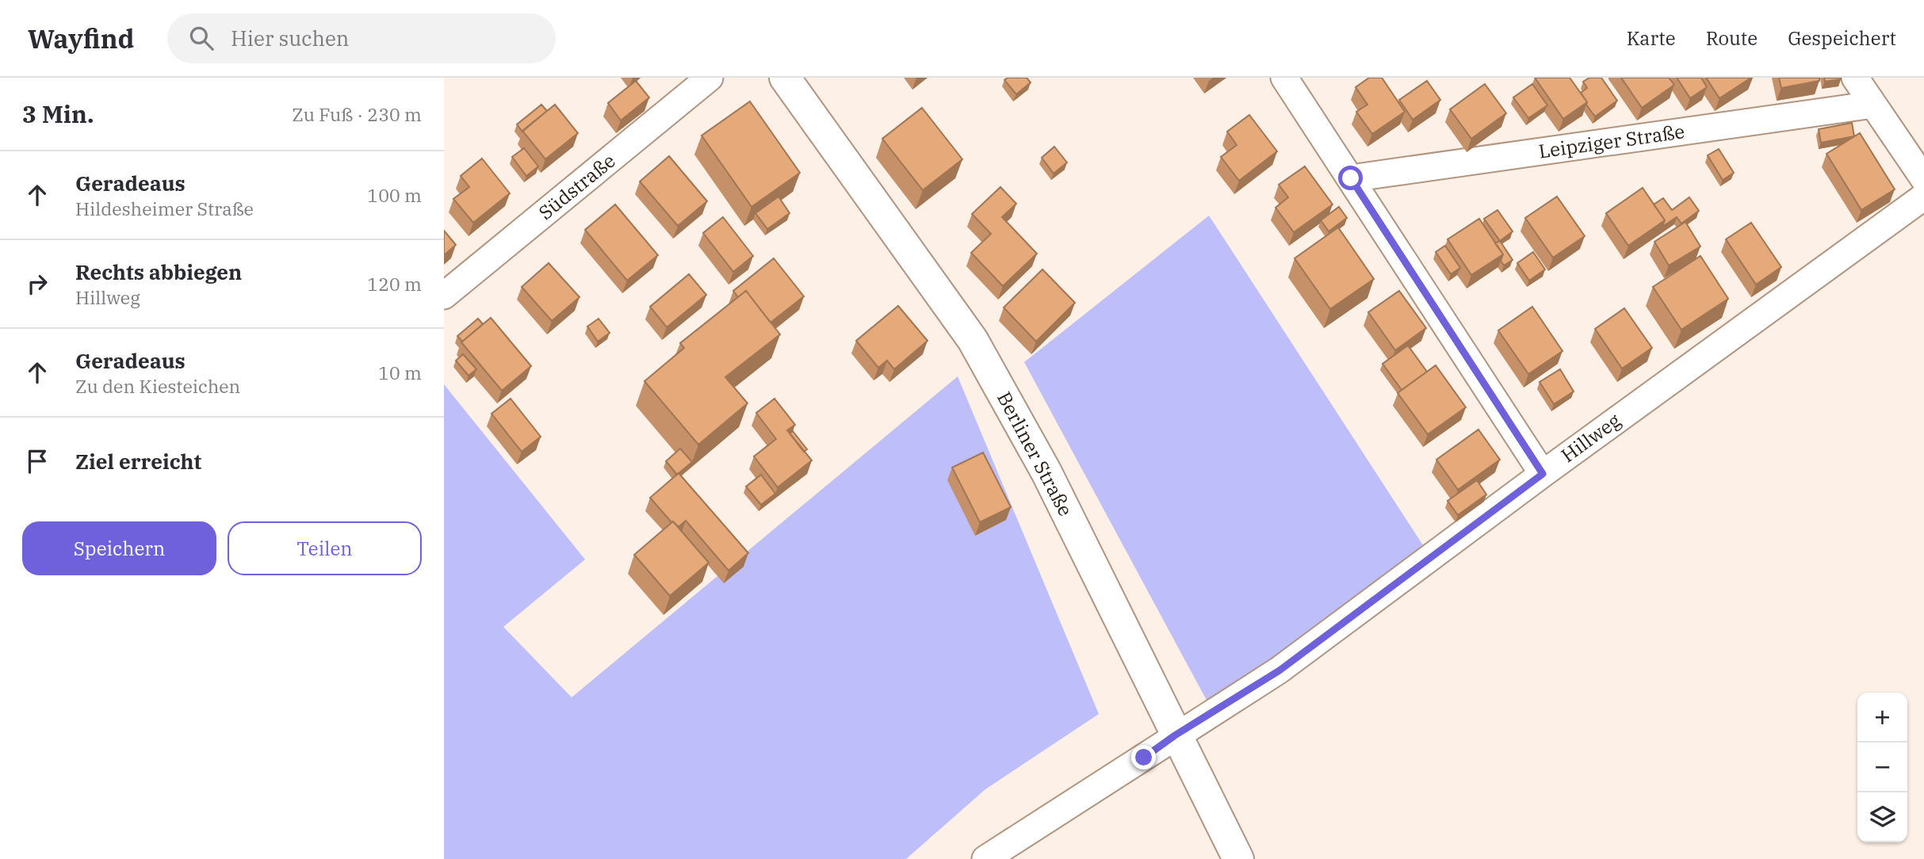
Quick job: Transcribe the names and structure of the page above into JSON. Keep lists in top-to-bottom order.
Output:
{
  "streets": {
    "main road": ["Berliner Straße"],
    "street": ["Leipziger Straße", "Südstraße", "Hillweg"]
  },
  "crossings": [
    ["Hillweg", "Berliner Straße"]
  ],
  "page": {
    "header": "Wayfind",
    "search": "Hier suchen",
    "nav": ["Karte", "Route", "Gespeichert"],
    "heading": ["3 Min.", "Zu Fuß · 230 m"],
    "list": [
      ["Geradeaus", "Hildesheimer Straße", "100 m"],
      ["Rechts abbiegen", "Hillweg", "120 m"],
      ["Geradeaus", "Zu den Kiesteichen", "10 m"],
      "Ziel erreicht"
    ],
    "buttons": ["Speichern", "Teilen"],
    "map_buttons": ["+", "−"]
  }
}
